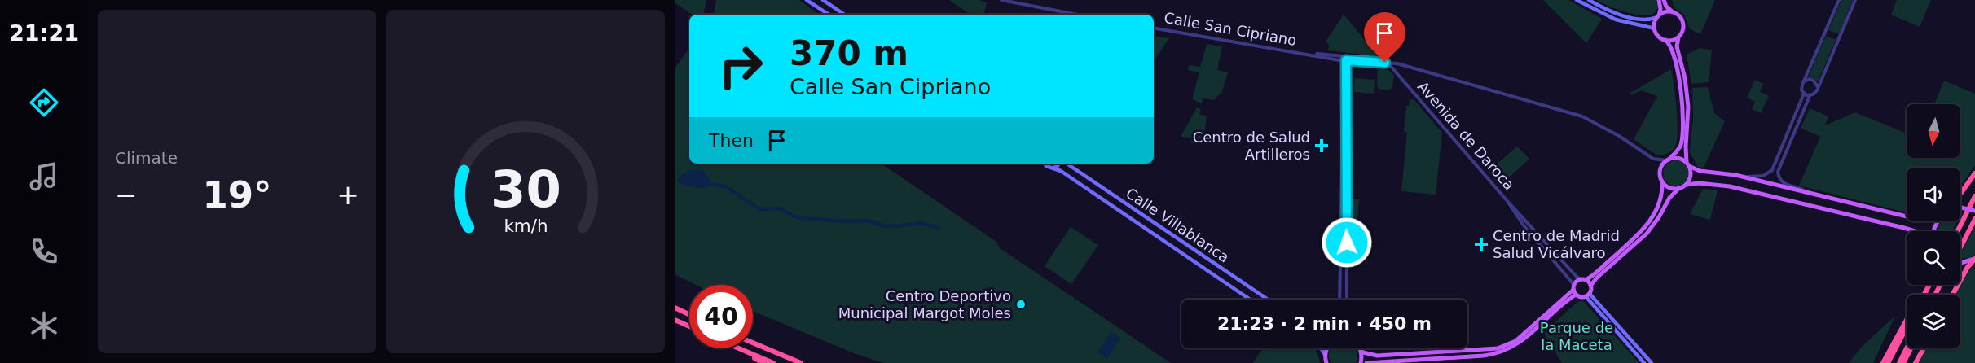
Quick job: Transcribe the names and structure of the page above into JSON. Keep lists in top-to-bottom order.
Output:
{
  "streets": {
    "main road": ["Calle Villablanca"],
    "street": ["Calle San Cipriano", "Avenida de Daroca"]
  },
  "crossings": [
    ["Calle San Cipriano", "Avenida de Daroca"]
  ],
  "parks": ["Parque de la Maceta"],
  "places": {
    "health": ["Centro de Salud Artilleros", "Centro de Madrid Salud Vicálvaro"],
    "other": ["Centro Deportivo Municipal Margot Moles"]
  },
  "north": "bottom",
  "page": {
    "tabs": "21:21",
    "tile": "Climate",
    "turn": ["370 m", "Calle San Cipriano"],
    "then": "Then",
    "heat": ["−", "19°", "+"],
    "limit": "40",
    "trip": "21:23 · 2 min · 450 m",
    "gauge": ["30", "km/h"]
  }
}
